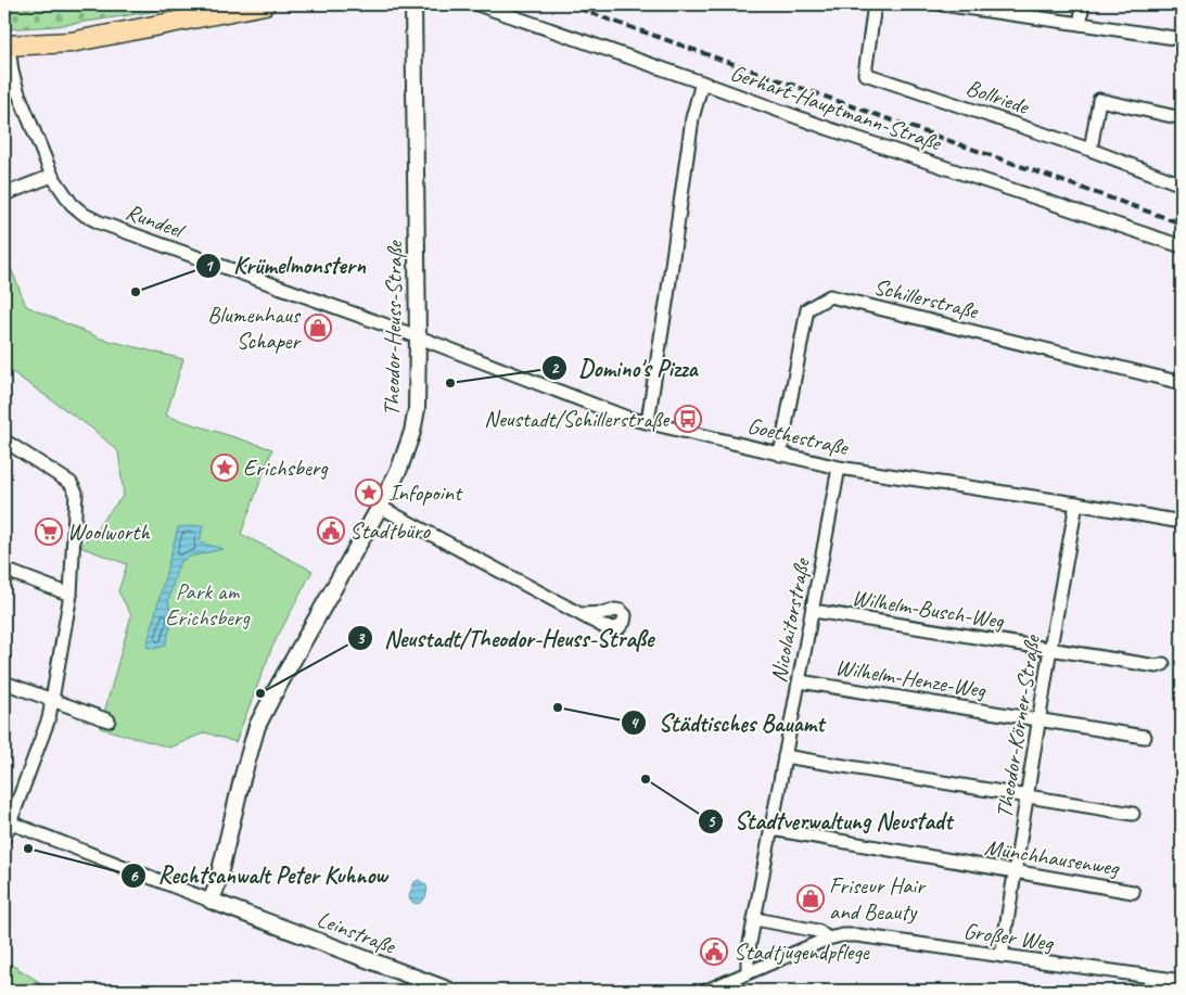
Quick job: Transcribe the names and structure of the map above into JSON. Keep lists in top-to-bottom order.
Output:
{
  "streets": {
    "street": [
      "Bollriede",
      "Gerhart-Hauptmann-Straße",
      "Rundeel",
      "Schillerstraße",
      "Theodor-Heuss-Straße",
      "Goethestraße",
      "Wilhelm-Busch-Weg",
      "Nicolaitorstraße",
      "Wilhelm-Henze-Weg",
      "Theodor-Körner-Straße",
      "Münchhausenweg",
      "Leinstraße",
      "Großer Weg"
    ]
  },
  "crossings": [
    ["Rundeel", "Theodor-Heuss-Straße"],
    ["Rundeel", "Goethestraße"],
    ["Schillerstraße", "Goethestraße"],
    ["Theodor-Heuss-Straße", "Goethestraße"],
    ["Theodor-Heuss-Straße", "Leinstraße"],
    ["Goethestraße", "Nicolaitorstraße"],
    ["Goethestraße", "Theodor-Körner-Straße"],
    ["Wilhelm-Busch-Weg", "Nicolaitorstraße"],
    ["Wilhelm-Busch-Weg", "Theodor-Körner-Straße"],
    ["Nicolaitorstraße", "Wilhelm-Henze-Weg"],
    ["Nicolaitorstraße", "Münchhausenweg"],
    ["Nicolaitorstraße", "Großer Weg"],
    ["Wilhelm-Henze-Weg", "Theodor-Körner-Straße"],
    ["Theodor-Körner-Straße", "Münchhausenweg"],
    ["Theodor-Körner-Straße", "Großer Weg"]
  ],
  "parks": ["Park am Erichsberg"],
  "places": {
    "other": [
      "Krümelmonstern",
      "Domino's Pizza",
      "Neustadt/Theodor-Heuss-Straße",
      "Städtisches Bauamt",
      "Stadtverwaltung Neustadt",
      "Rechtsanwalt Peter Kuhnow"
    ],
    "shop": ["Blumenhaus Schaper", "Friseur Hair and Beauty"],
    "bus stop": ["Neustadt/Schillerstraße"],
    "place": ["Erichsberg", "Infopoint"],
    "public building": ["Stadtbüro", "Stadtjugendpflege"],
    "supermarket": ["Woolworth"]
  }
}
